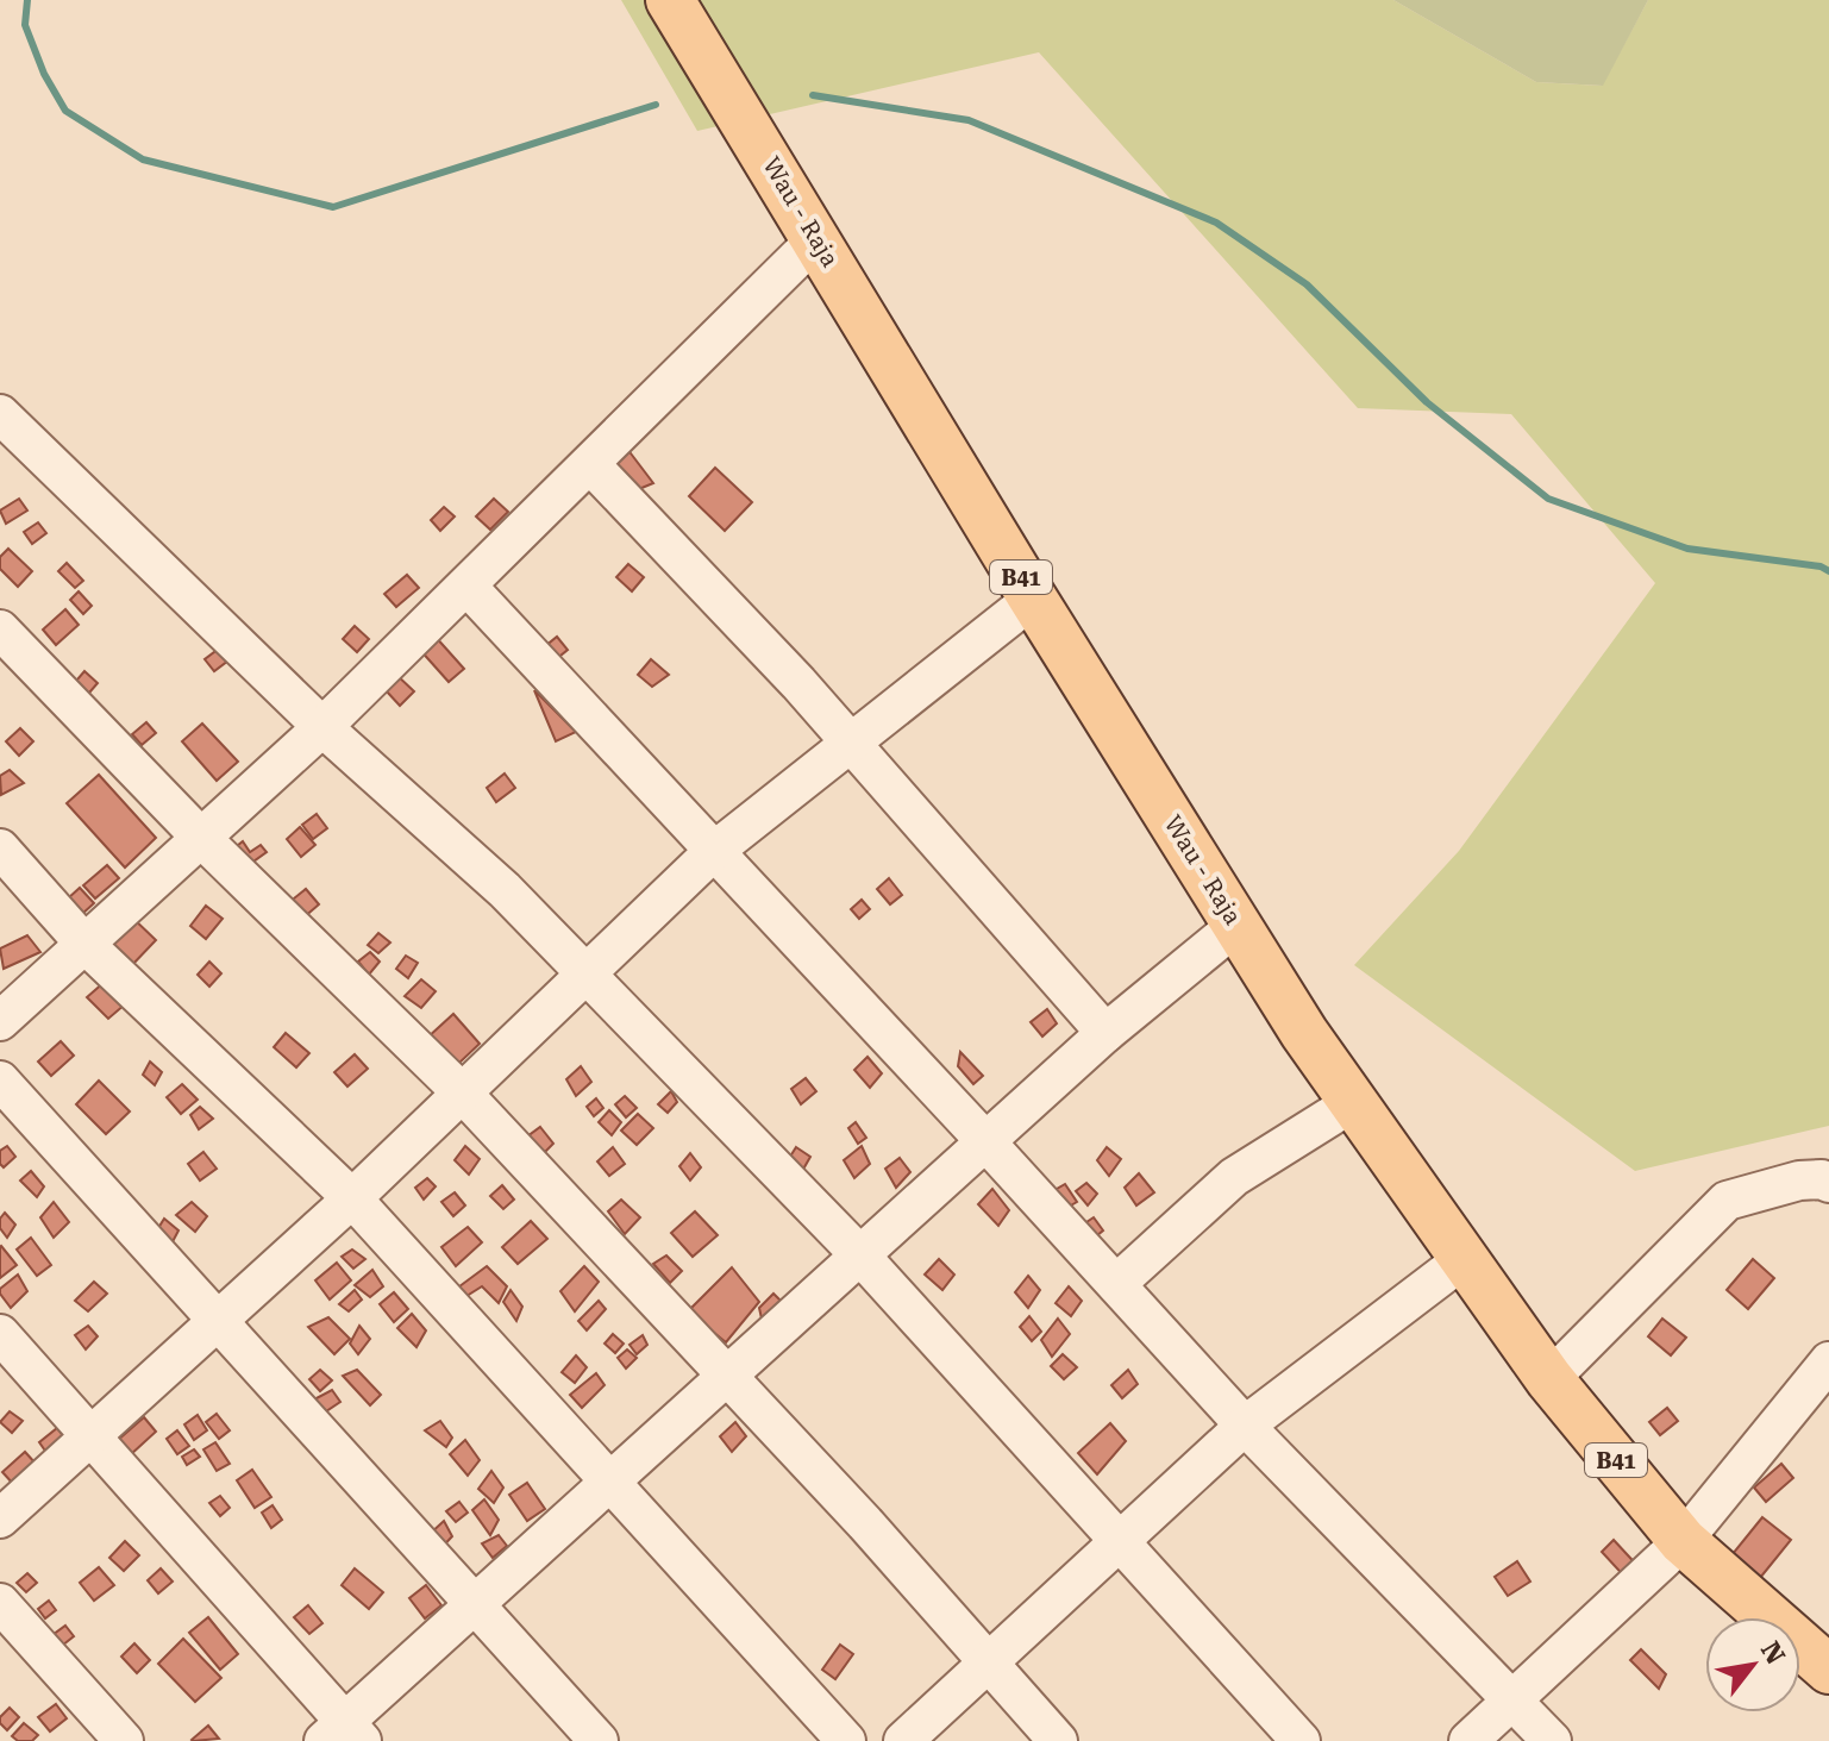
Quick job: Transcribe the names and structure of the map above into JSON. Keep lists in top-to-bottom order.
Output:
{
  "streets": {
    "main road": ["Wau - Raja", "B41"]
  },
  "north": "top right"
}
